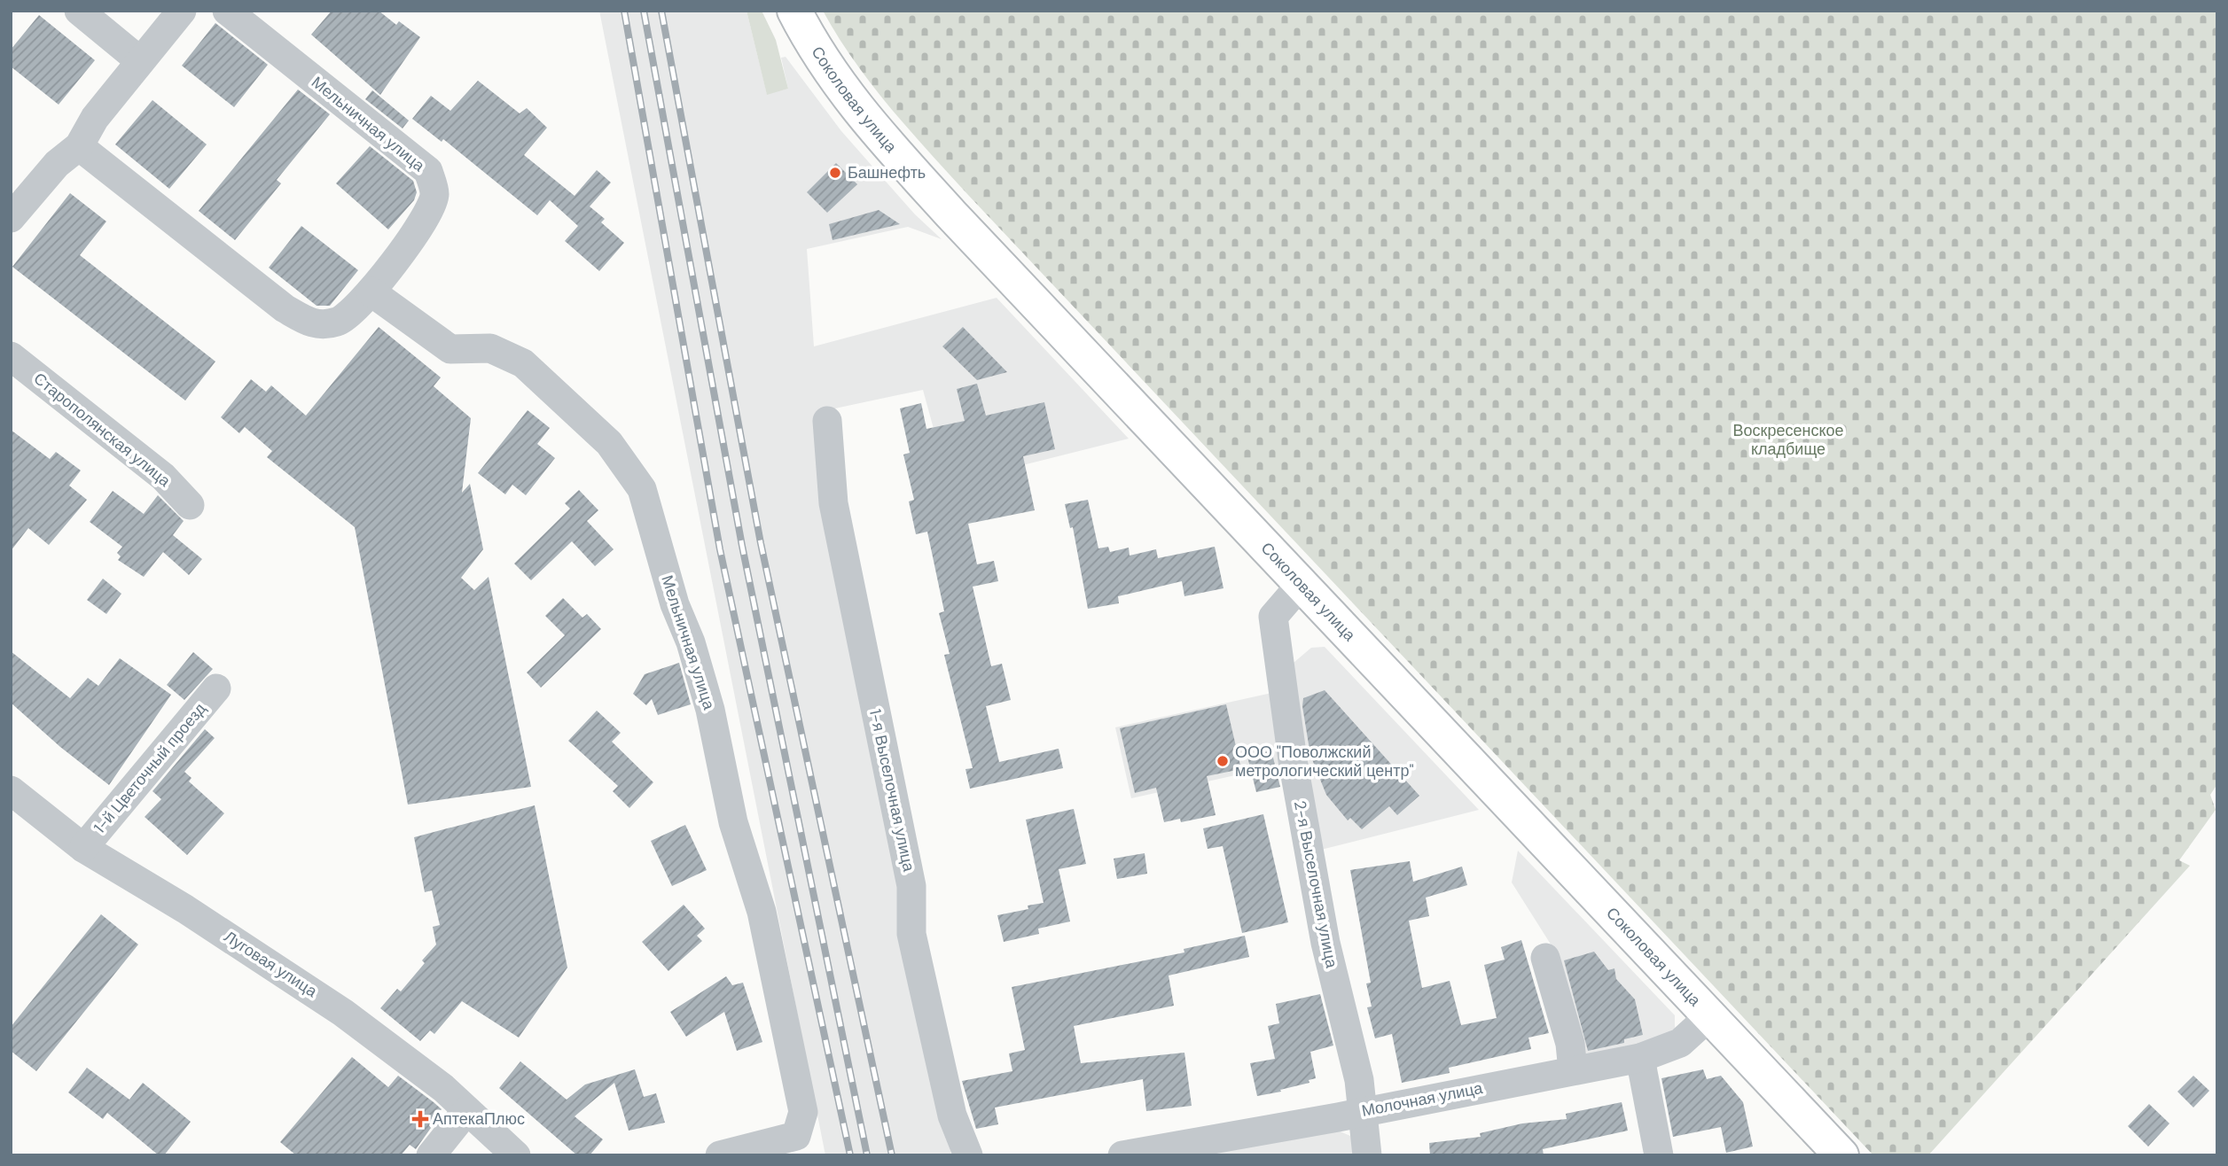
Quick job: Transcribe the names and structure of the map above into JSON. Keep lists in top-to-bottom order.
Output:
{
  "streets": {
    "main road": ["Соколовая улица"],
    "street": [
      "Мельничная улица",
      "Старополянская улица",
      "1-й Цветочный проезд",
      "1-я Выселочная улица",
      "2-я Выселочная улица",
      "Луговая улица",
      "Молочная улица"
    ]
  },
  "crossings": [
    ["Соколовая улица", "2-я Выселочная улица"],
    ["Соколовая улица", "Молочная улица"],
    ["1-й Цветочный проезд", "Луговая улица"],
    ["2-я Выселочная улица", "Молочная улица"]
  ],
  "parks": ["Воскресенское кладбище"],
  "places": {
    "other": ["Башнефть", "ООО \"Поволжский метрологический центр\""],
    "health": ["АптекаПлюс"]
  }
}
